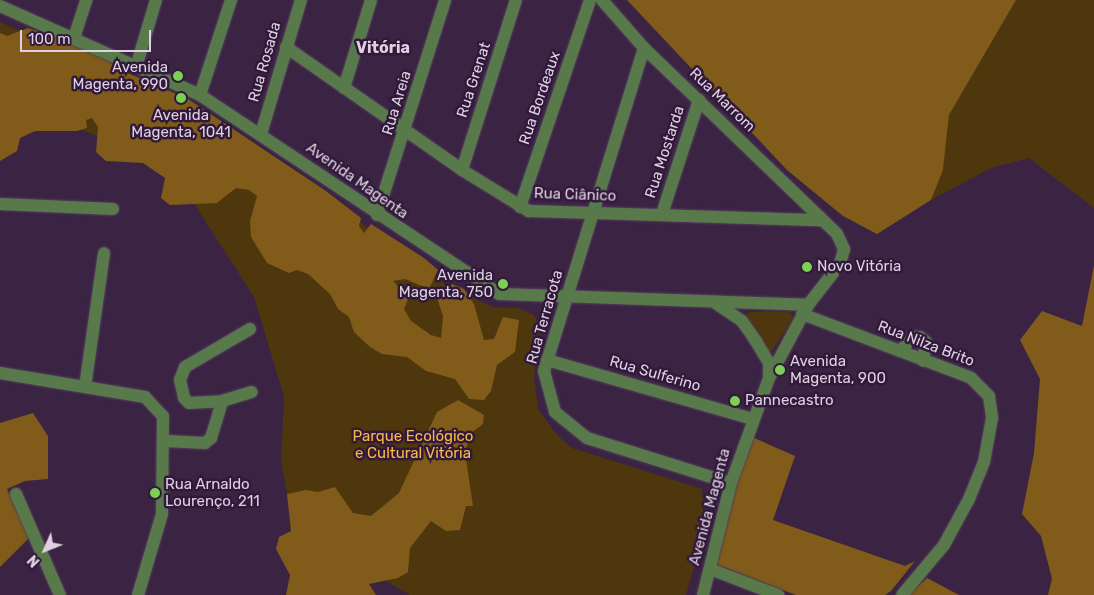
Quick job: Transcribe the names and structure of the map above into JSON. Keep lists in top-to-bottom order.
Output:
{
  "streets": {
    "street": [
      "Rua Rosada",
      "Rua Grenat",
      "Rua Bordeaux",
      "Rua Marrom",
      "Rua Areia",
      "Rua Mostarda",
      "Avenida Magenta",
      "Rua Ciânico",
      "Rua Terracota",
      "Rua Nilza Brito",
      "Rua Sulferino"
    ]
  },
  "crossings": [
    ["Rua Rosada", "Avenida Magenta"],
    ["Rua Rosada", "Rua Ciânico"],
    ["Rua Grenat", "Rua Ciânico"],
    ["Rua Bordeaux", "Rua Ciânico"],
    ["Rua Marrom", "Rua Mostarda"],
    ["Rua Marrom", "Avenida Magenta"],
    ["Rua Marrom", "Rua Ciânico"],
    ["Rua Marrom", "Rua Terracota"],
    ["Rua Marrom", "Rua Nilza Brito"],
    ["Rua Areia", "Avenida Magenta"],
    ["Rua Areia", "Rua Ciânico"],
    ["Rua Mostarda", "Rua Ciânico"],
    ["Avenida Magenta", "Rua Terracota"],
    ["Avenida Magenta", "Rua Nilza Brito"],
    ["Avenida Magenta", "Rua Sulferino"],
    ["Rua Ciânico", "Rua Terracota"],
    ["Rua Terracota", "Rua Sulferino"]
  ],
  "districts": ["Vitória"],
  "parks": ["Parque Ecológico e Cultural Vitória"],
  "places": [
    "Avenida Magenta, 990",
    "Avenida Magenta, 1041",
    "Novo Vitória",
    "Avenida Magenta, 750",
    "Avenida Magenta, 900",
    "Pannecastro",
    "Rua Arnaldo Lourenço, 211"
  ],
  "scale_bar": "100 m",
  "north": "bottom left"
}
